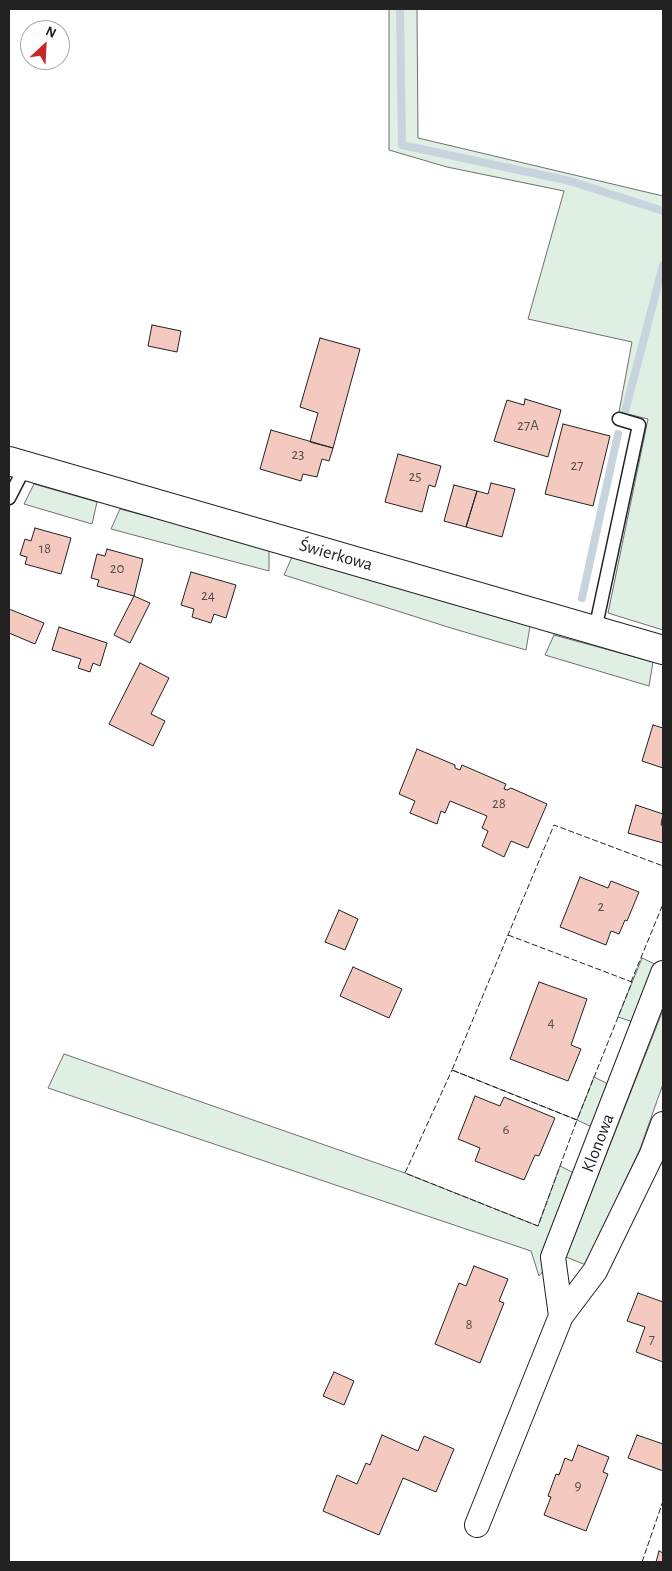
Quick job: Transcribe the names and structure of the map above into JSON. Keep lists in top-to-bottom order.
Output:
{
  "streets": {
    "street": ["Świerkowa", "Klonowa"]
  },
  "house_numbers": [
    "27A",
    "23",
    "27",
    "25",
    "18",
    "20",
    "24",
    "28",
    "2",
    "4",
    "6",
    "8",
    "7",
    "9"
  ],
  "north": "top right"
}
